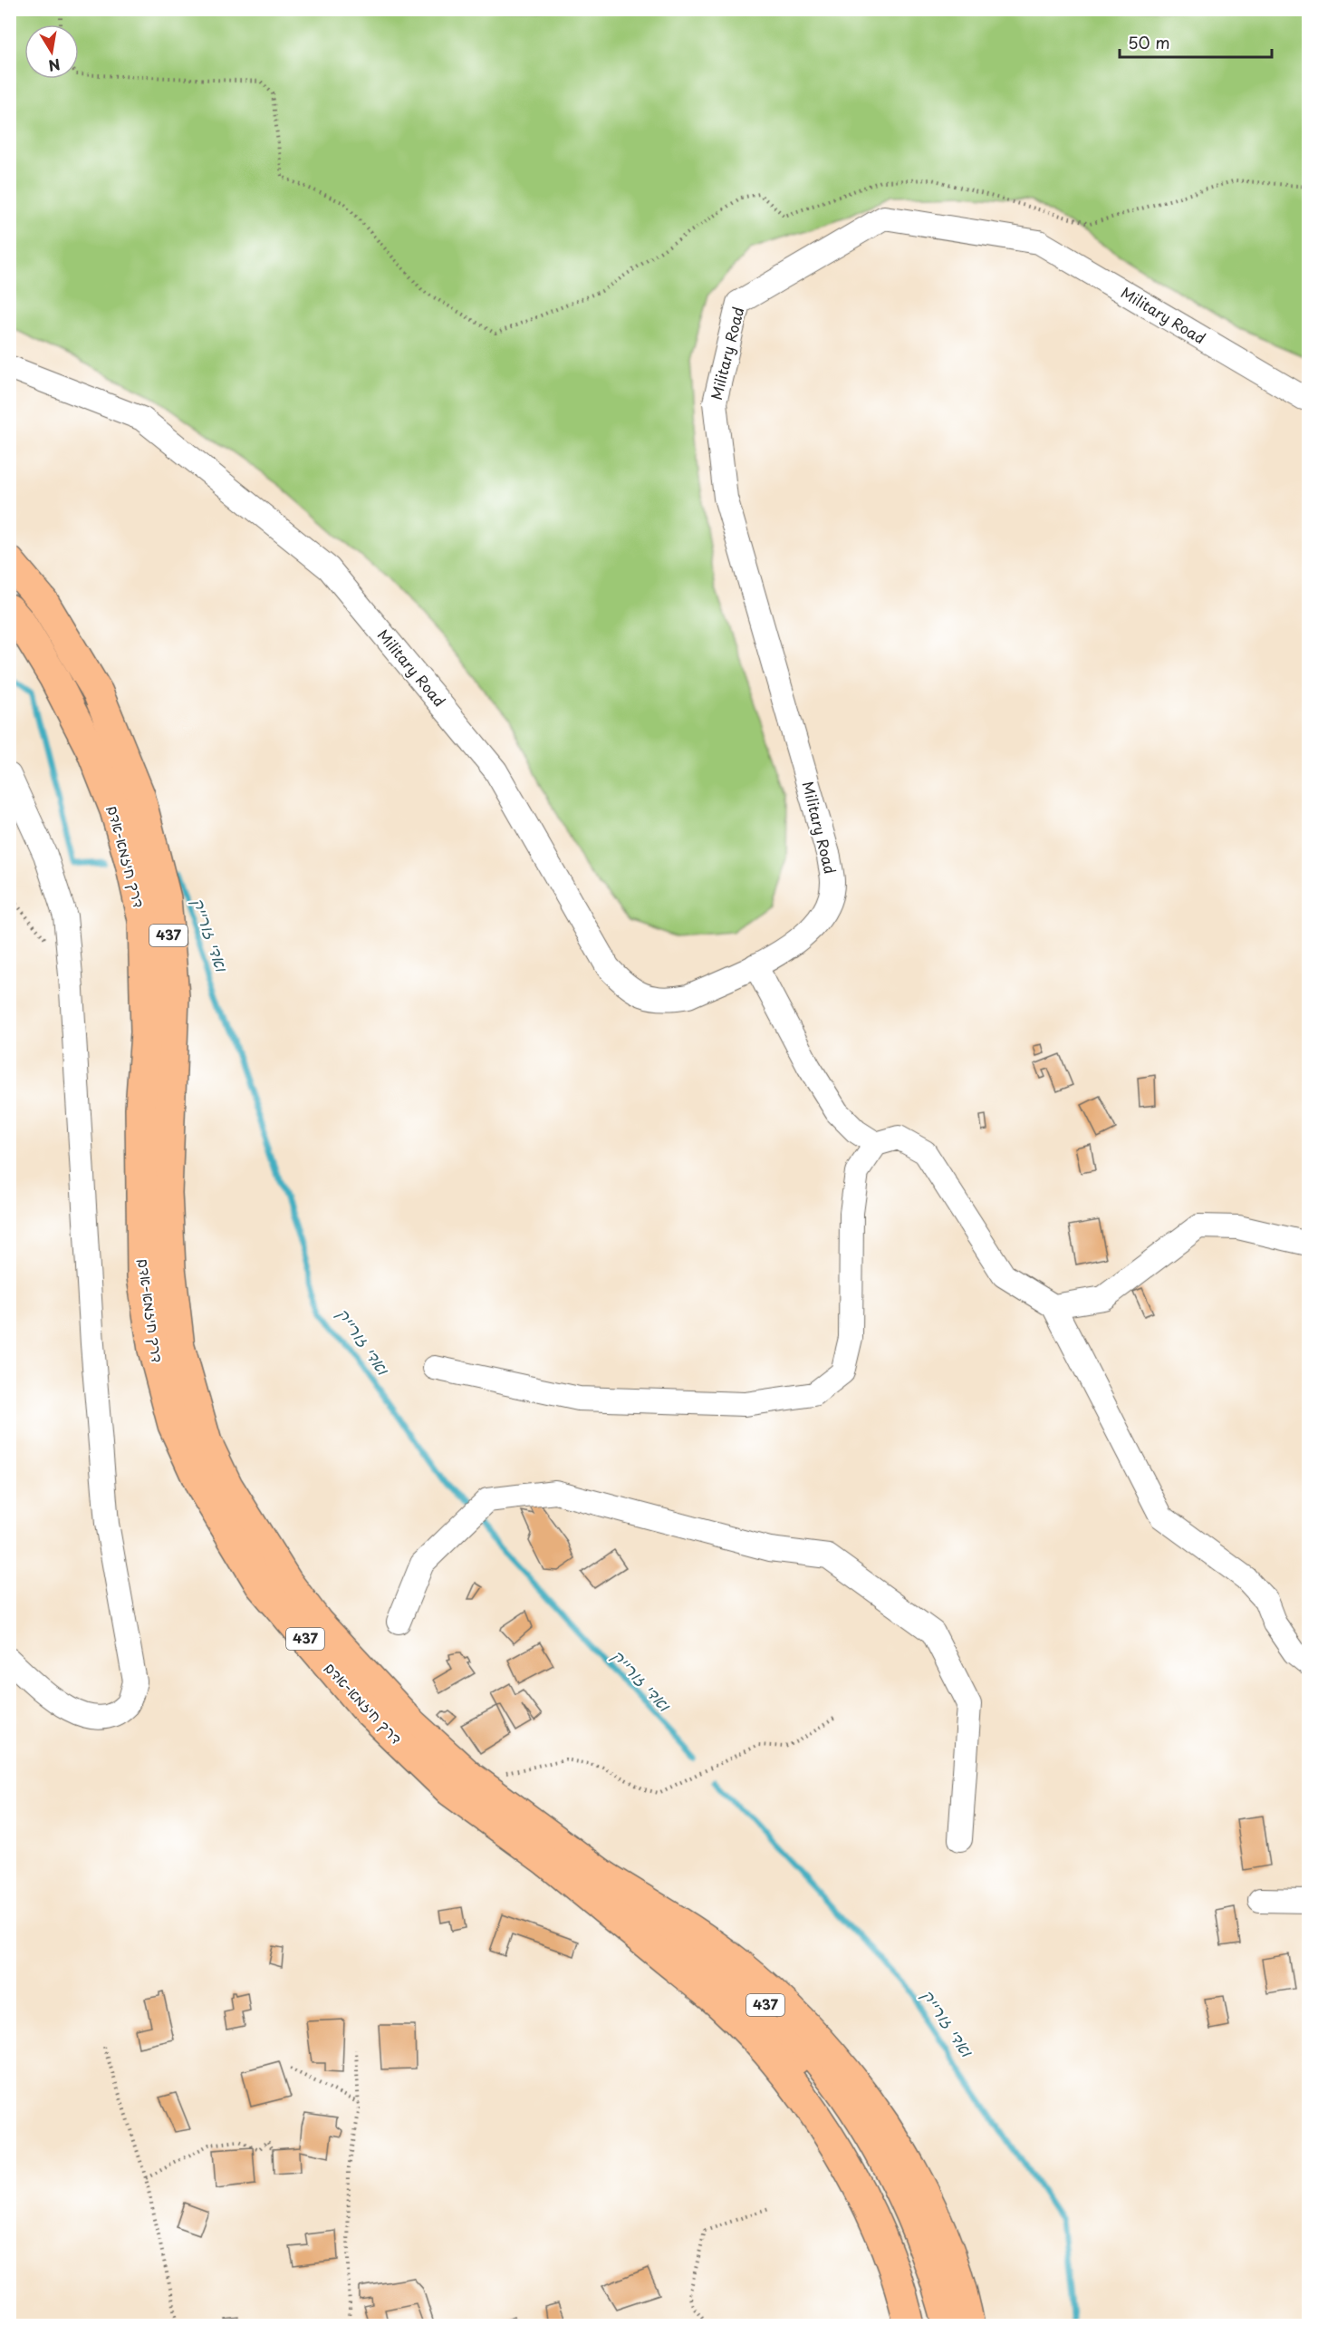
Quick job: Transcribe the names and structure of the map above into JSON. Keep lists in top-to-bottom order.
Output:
{
  "streets": {
    "main road": ["דרך חיזמא-אדם", "437"],
    "street": ["Military Road"]
  },
  "crossings": [
    ["דרך חיזמא-אדם", "437"]
  ],
  "water": ["ואדי זורייק"],
  "scale_bar": "50 m",
  "north": "bottom"
}
